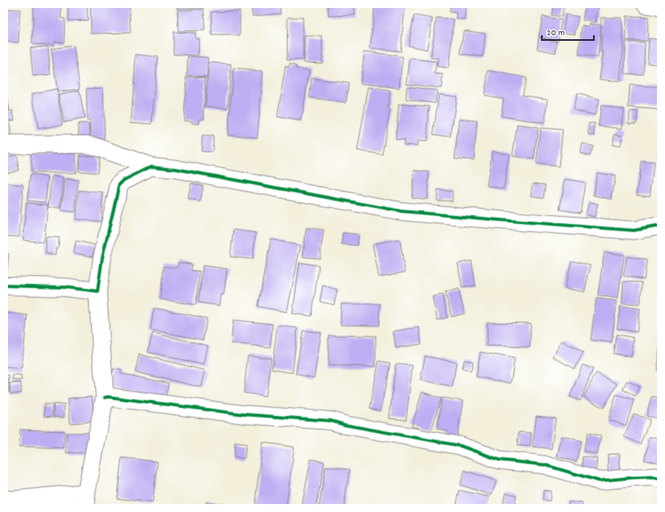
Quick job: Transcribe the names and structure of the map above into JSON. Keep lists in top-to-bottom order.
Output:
{
  "scale_bar": "20 m"
}
